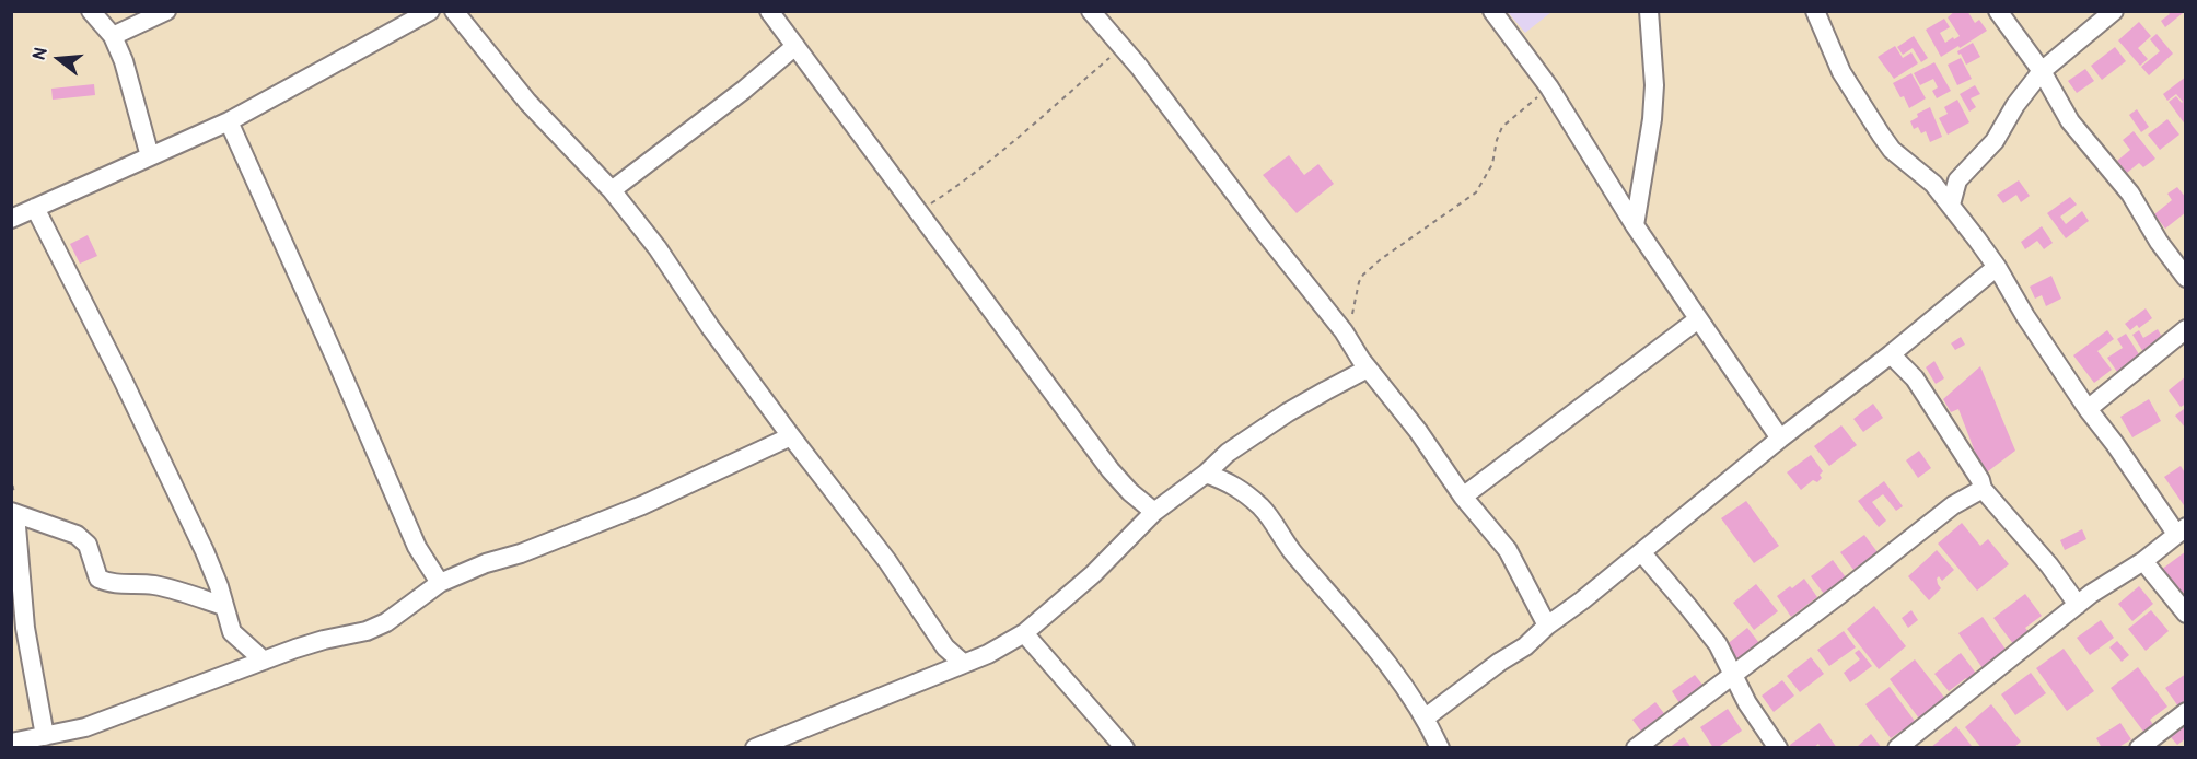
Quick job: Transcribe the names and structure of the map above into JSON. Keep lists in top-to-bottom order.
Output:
{
  "north": "left"
}
